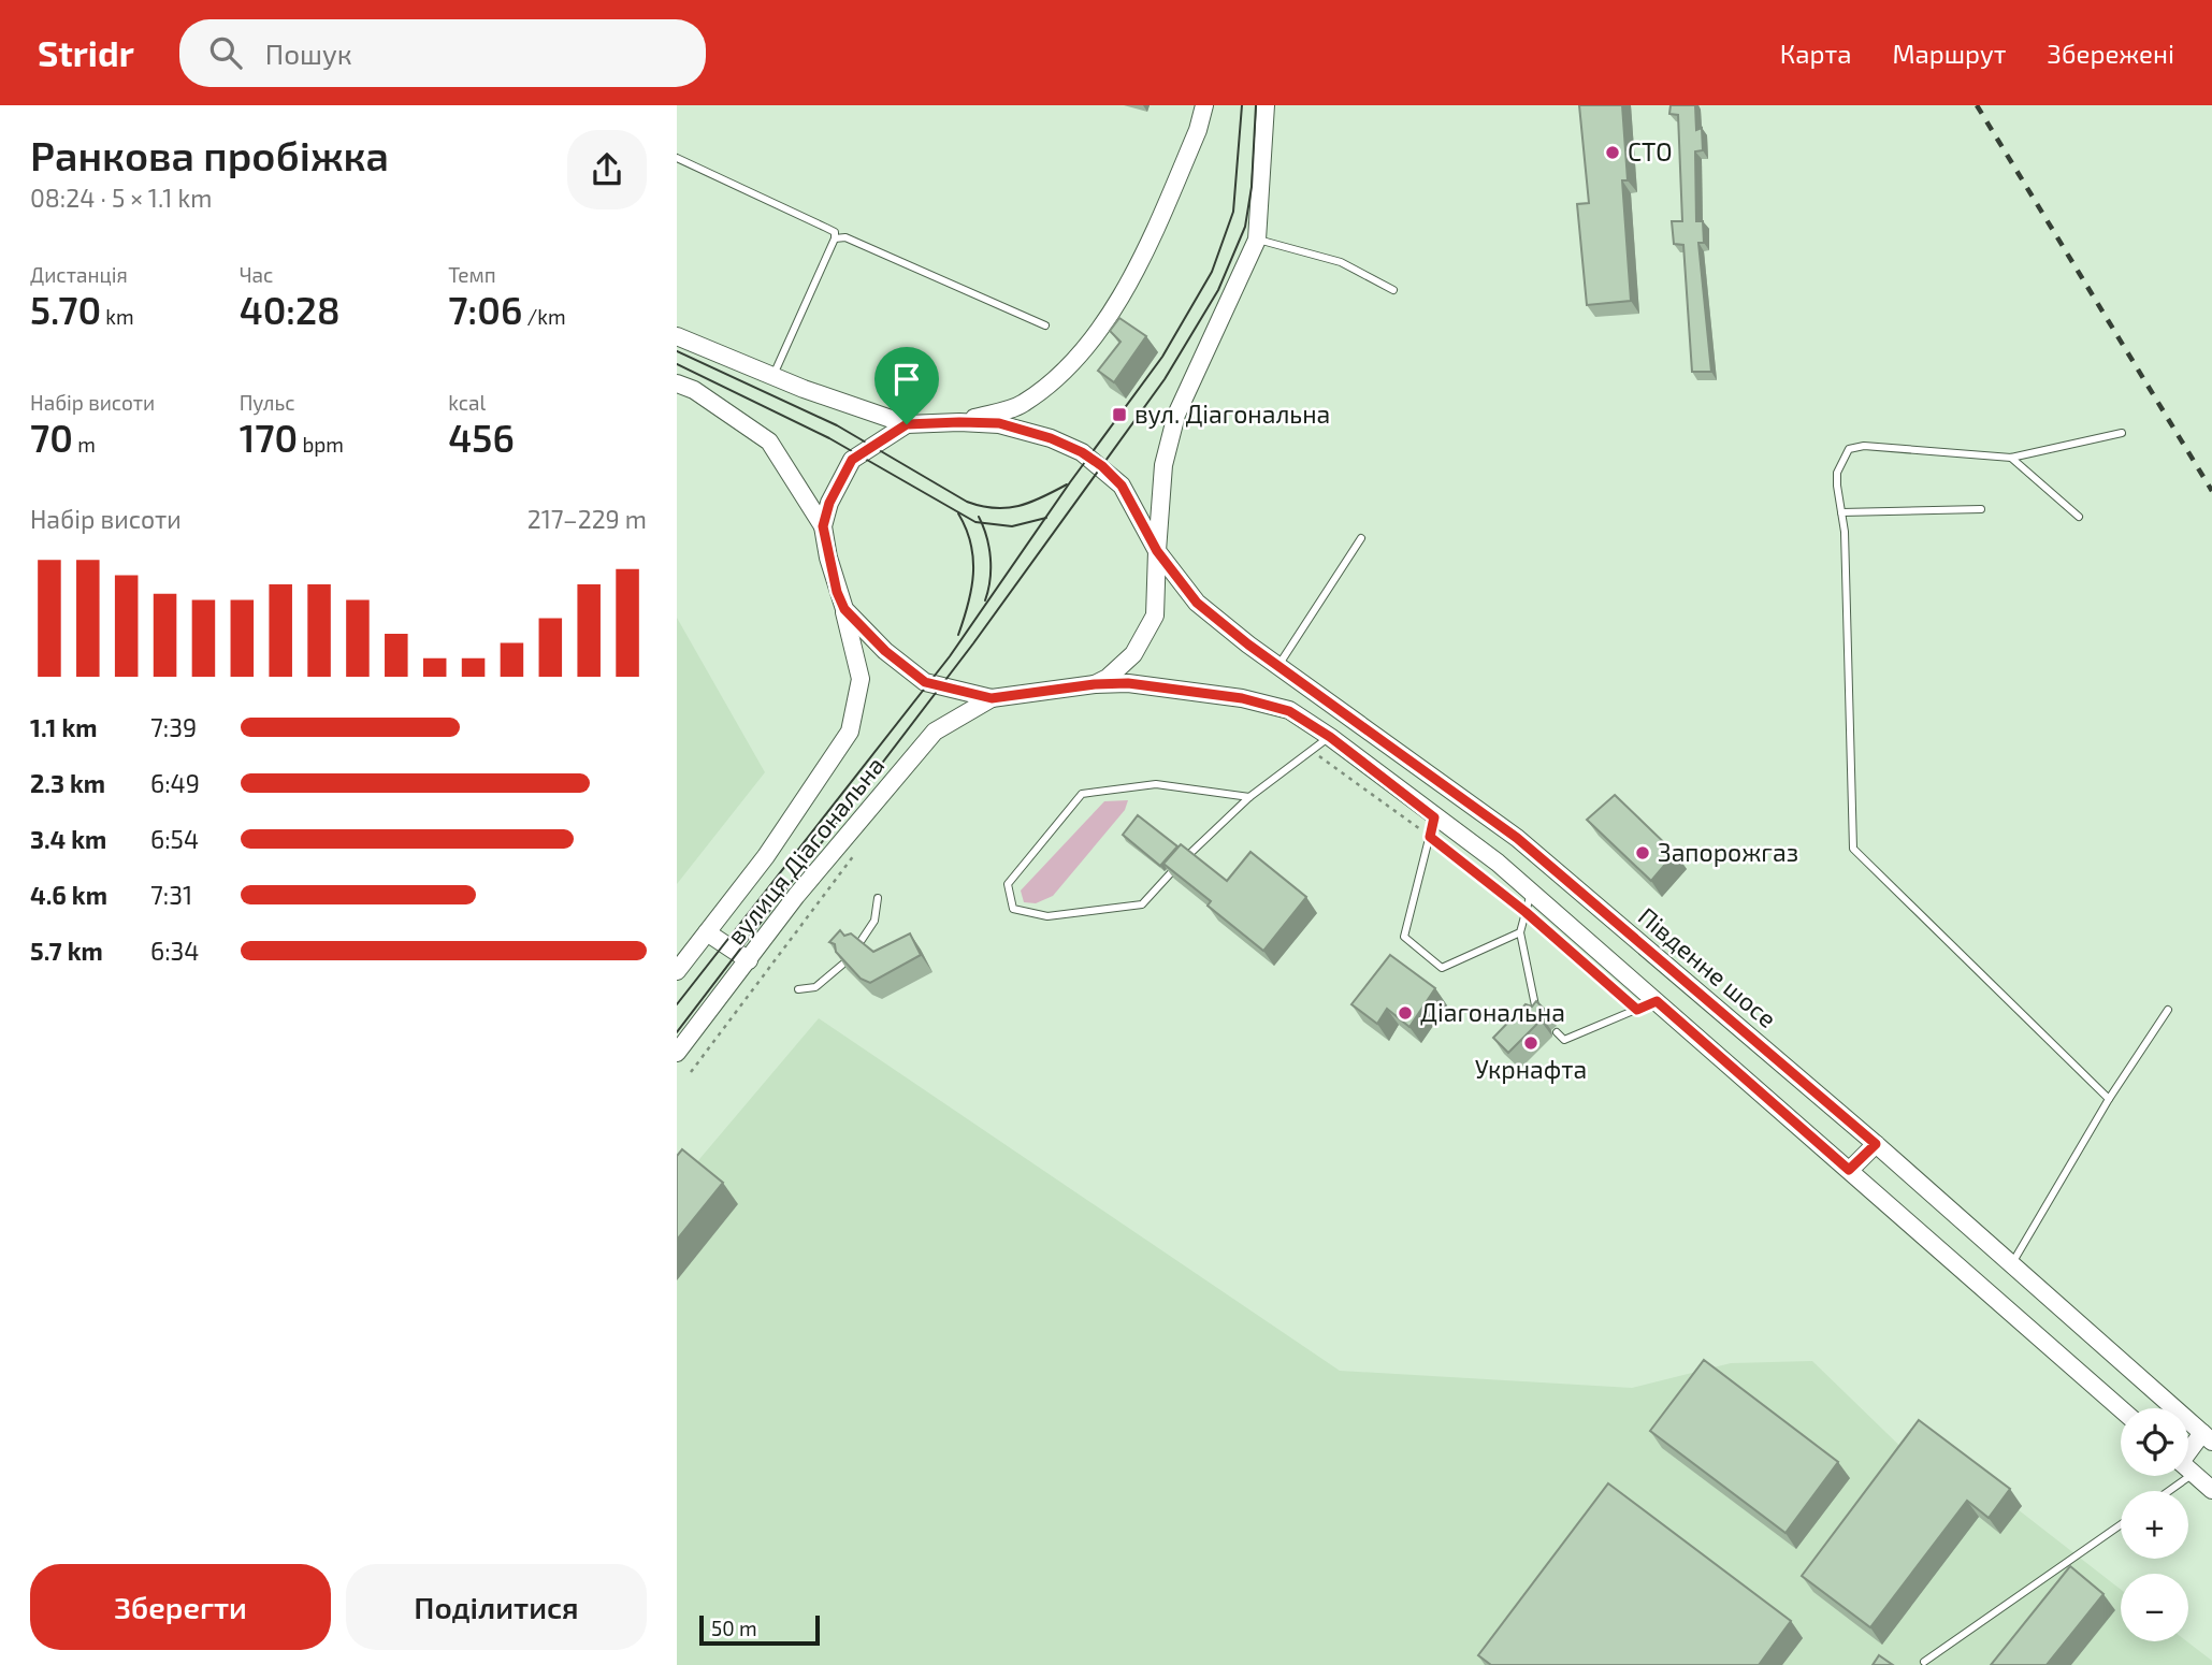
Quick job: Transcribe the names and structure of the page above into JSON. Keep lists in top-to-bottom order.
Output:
{
  "streets": {
    "main road": ["вулиця Діагональна", "Південне шосе"]
  },
  "places": {
    "other": [
      "СТО",
      "Запорожгаз",
      "Діагональна",
      "Укрнафта"
    ],
    "transit": ["вул. Діагональна"]
  },
  "scale_bar": "50 m",
  "page": {
    "header": "Stridr",
    "search": "Пошук",
    "nav": ["Карта", "Маршрут", "Збережені"],
    "heading": ["Ранкова пробіжка", "08:24 · 5 × 1.1 km"],
    "stats": [
      ["Дистанція", "5.70 km"],
      ["Час", "40:28"],
      ["Темп", "7:06 /km"],
      ["Набір висоти", "70 m"],
      ["Пульс", "170 bpm"],
      ["kcal", "456"]
    ],
    "chart": ["Набір висоти", "217–229 m"],
    "list": [
      {
        "name": "1.1 km",
        "note": "7:39"
      },
      {
        "name": "2.3 km",
        "note": "6:49"
      },
      {
        "name": "3.4 km",
        "note": "6:54"
      },
      {
        "name": "4.6 km",
        "note": "7:31"
      },
      {
        "name": "5.7 km",
        "note": "6:34"
      }
    ],
    "map_buttons": ["+", "−"],
    "buttons": ["Зберегти", "Поділитися"],
    "scale": "50 m"
  }
}
